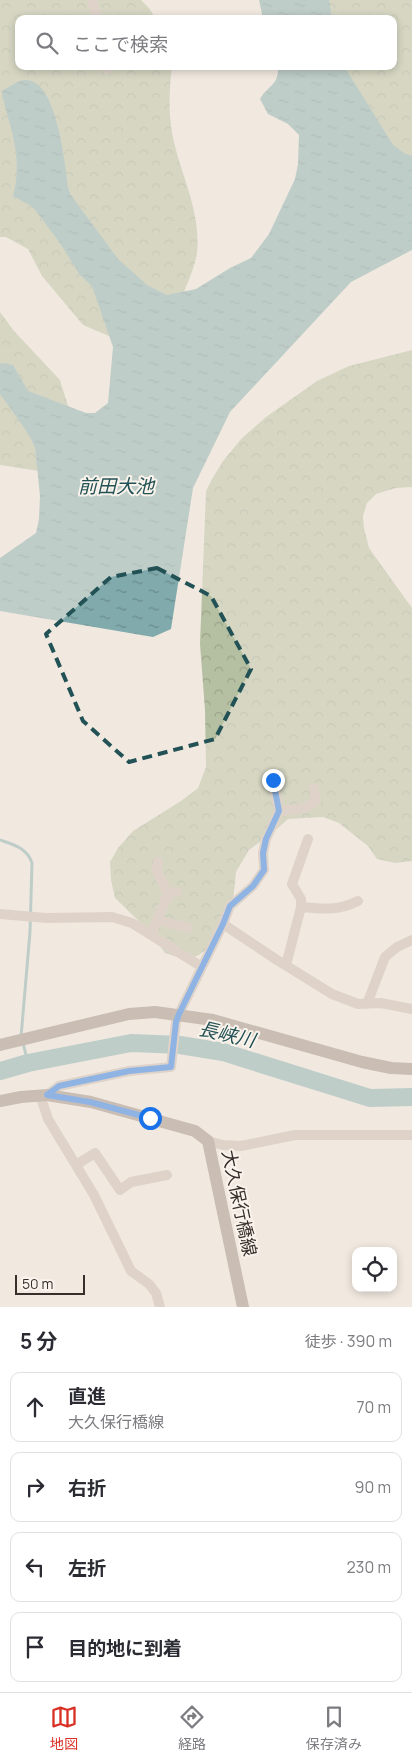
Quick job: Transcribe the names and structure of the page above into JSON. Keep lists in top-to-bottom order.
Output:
{
  "streets": {
    "street": ["大久保行橋線"]
  },
  "water": ["前田大池", "長峡川"],
  "scale_bar": "50 m",
  "page": {
    "search": "ここで検索",
    "scale": "50 m",
    "heading": ["5 分", "徒歩 · 390 m"],
    "list": [
      ["直進", "大久保行橋線", "70 m"],
      ["右折", "90 m"],
      ["左折", "230 m"],
      "目的地に到着"
    ],
    "nav": ["地図", "経路", "保存済み"]
  }
}
